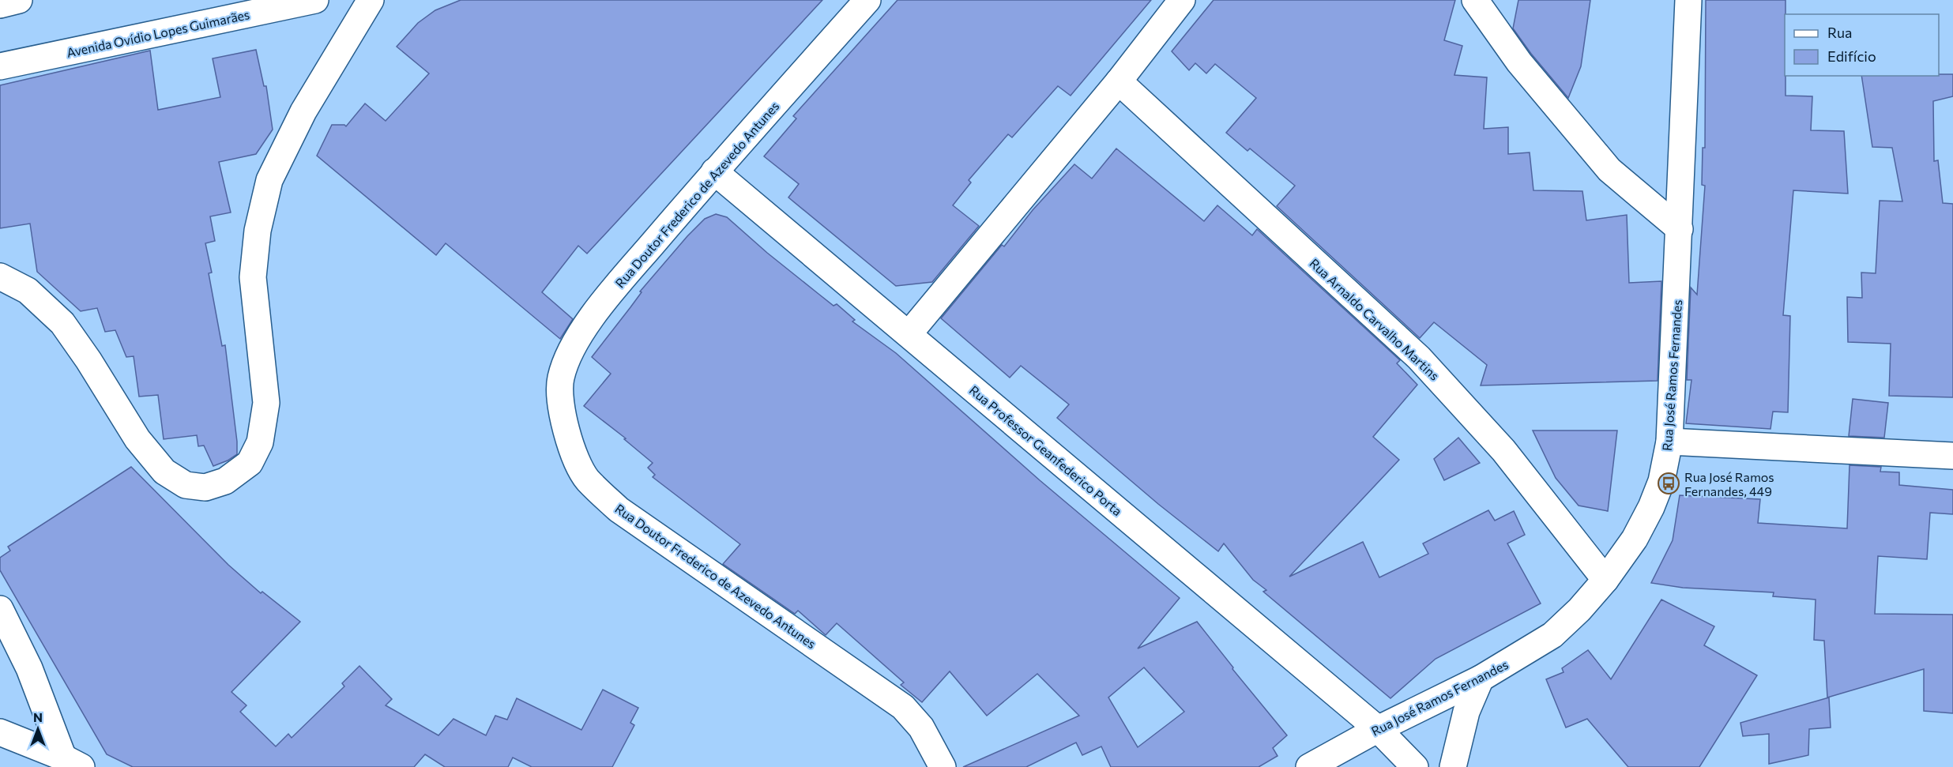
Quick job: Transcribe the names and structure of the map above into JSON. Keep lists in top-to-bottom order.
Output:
{
  "streets": {
    "street": [
      "Avenida Ovídio Lopes Guimarães",
      "Rua Doutor Frederico de Azevedo Antunes",
      "Rua Arnaldo Carvalho Martins",
      "Rua José Ramos Fernandes",
      "Rua Professor Geanfederico Porta"
    ]
  },
  "crossings": [
    ["Rua Doutor Frederico de Azevedo Antunes", "Rua Professor Geanfederico Porta"],
    ["Rua Arnaldo Carvalho Martins", "Rua José Ramos Fernandes"],
    ["Rua José Ramos Fernandes", "Rua Professor Geanfederico Porta"]
  ],
  "places": {
    "bus stop": ["Rua José Ramos Fernandes, 449"]
  },
  "legend": ["Rua", "Edifício"],
  "north": "top"
}
